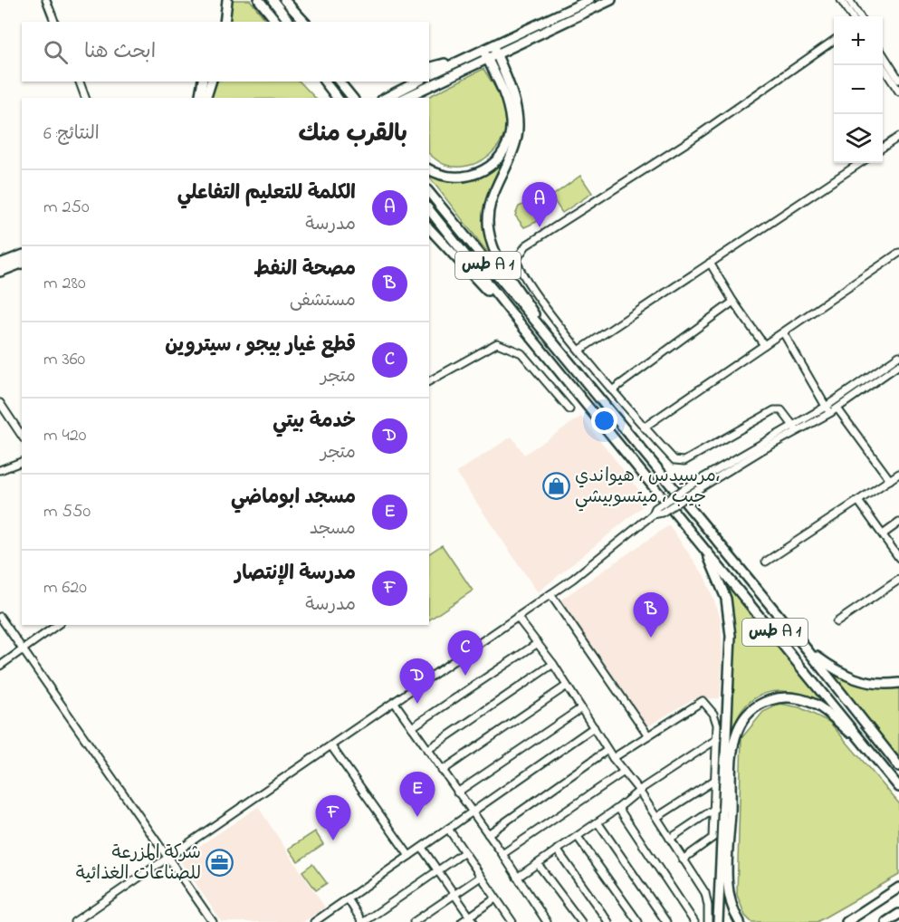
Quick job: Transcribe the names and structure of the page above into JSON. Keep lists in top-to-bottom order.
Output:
{
  "streets": {
    "highway": ["طس A 1"]
  },
  "places": {
    "shop": ["مرسيدس ، هيواندي، جيب ، ميتسوبيشي"],
    "office": ["شركة المزرعة للصناعات الغذائية"]
  },
  "page": {
    "map_buttons": ["+", "−"],
    "search": "ابحث هنا",
    "heading": ["بالقرب منك", "النتائج: 6"],
    "list": [
      {
        "mark": "A",
        "name": "الكلمة للتعليم التفاعلي",
        "note": "مدرسة",
        "value": "250 m"
      },
      {
        "mark": "B",
        "name": "مصحة النفط",
        "note": "مستشفى",
        "value": "280 m"
      },
      {
        "mark": "C",
        "name": "قطع غيار بيجو ، سيتروين",
        "note": "متجر",
        "value": "360 m"
      },
      {
        "mark": "D",
        "name": "خدمة بيتي",
        "note": "متجر",
        "value": "420 m"
      },
      {
        "mark": "E",
        "name": "مسجد ابوماضي",
        "note": "مسجد",
        "value": "550 m"
      },
      {
        "mark": "F",
        "name": "مدرسة الإنتصار",
        "note": "مدرسة",
        "value": "620 m"
      }
    ],
    "pins": [
      "A",
      "B",
      "C",
      "D",
      "E",
      "F"
    ]
  }
}
